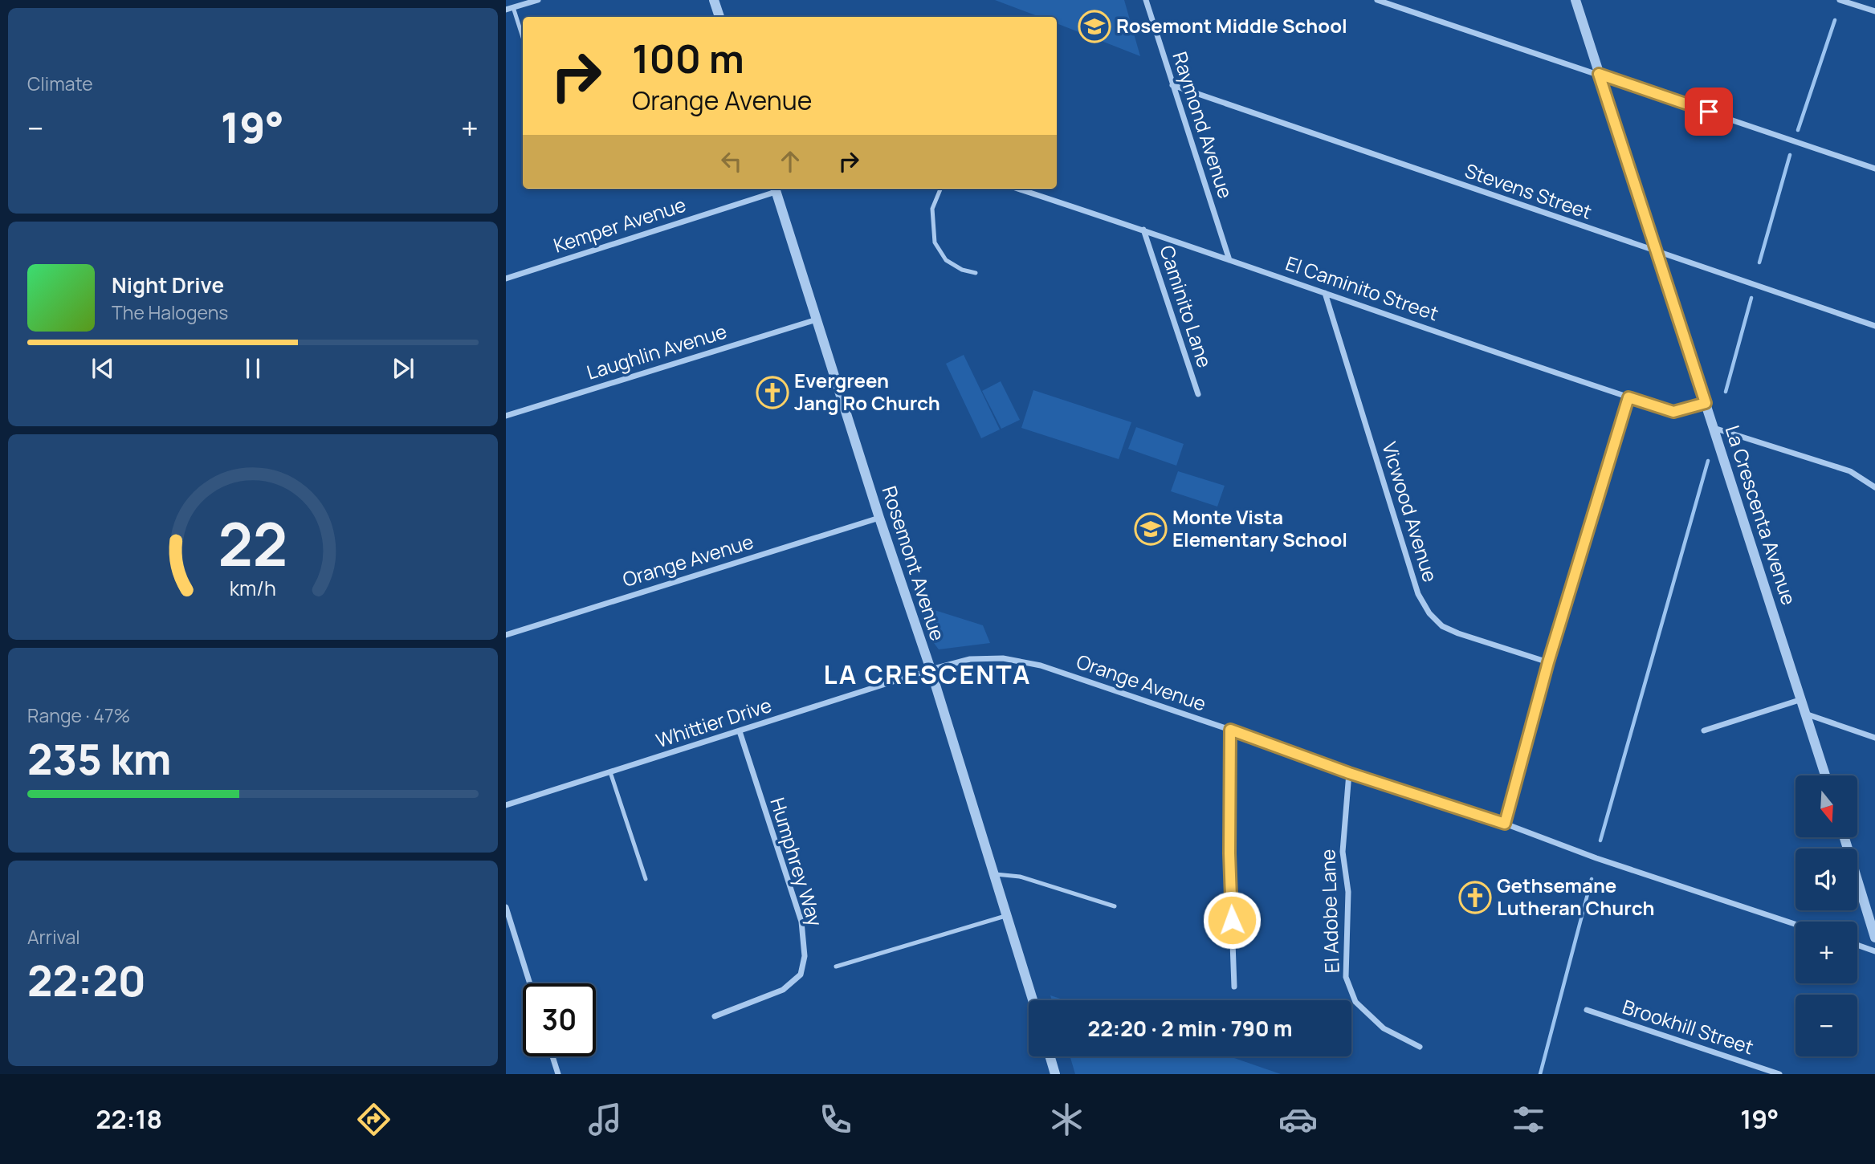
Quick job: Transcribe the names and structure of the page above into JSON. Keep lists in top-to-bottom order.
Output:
{
  "streets": {
    "street": [
      "Raymond Avenue",
      "Stevens Street",
      "Kemper Avenue",
      "El Caminito Street",
      "Caminito Lane",
      "Laughlin Avenue",
      "Vicwood Avenue",
      "La Crescenta Avenue",
      "Orange Avenue",
      "Rosemont Avenue",
      "Whittier Drive",
      "Humphrey Way",
      "El Adobe Lane",
      "Brookhill Street"
    ]
  },
  "crossings": [
    ["Raymond Avenue", "Stevens Street"],
    ["Raymond Avenue", "El Caminito Street"],
    ["Stevens Street", "La Crescenta Avenue"],
    ["Kemper Avenue", "Rosemont Avenue"],
    ["El Caminito Street", "Caminito Lane"],
    ["El Caminito Street", "Vicwood Avenue"],
    ["El Caminito Street", "La Crescenta Avenue"],
    ["Laughlin Avenue", "Rosemont Avenue"],
    ["Orange Avenue", "Rosemont Avenue"],
    ["Orange Avenue", "Whittier Drive"],
    ["Orange Avenue", "El Adobe Lane"],
    ["Rosemont Avenue", "Whittier Drive"],
    ["Whittier Drive", "Humphrey Way"]
  ],
  "districts": ["LA CRESCENTA"],
  "places": {
    "school or university": ["Rosemont Middle School", "Monte Vista Elementary School"],
    "church": ["Evergreen Jang Ro Church", "Gethsemane Lutheran Church"]
  },
  "north": "bottom",
  "page": {
    "tile": [
      "Climate",
      ["Range · 47%", "235 km"],
      ["Arrival", "22:20"]
    ],
    "turn": ["100 m", "Orange Avenue"],
    "heat": ["−", "19°", "+"],
    "song": ["Night Drive", "The Halogens"],
    "map_buttons": ["+", "−"],
    "limit": "30",
    "trip": "22:20 · 2 min · 790 m",
    "tabs": ["22:18", "19°"],
    "gauge": ["22", "km/h"]
  }
}
